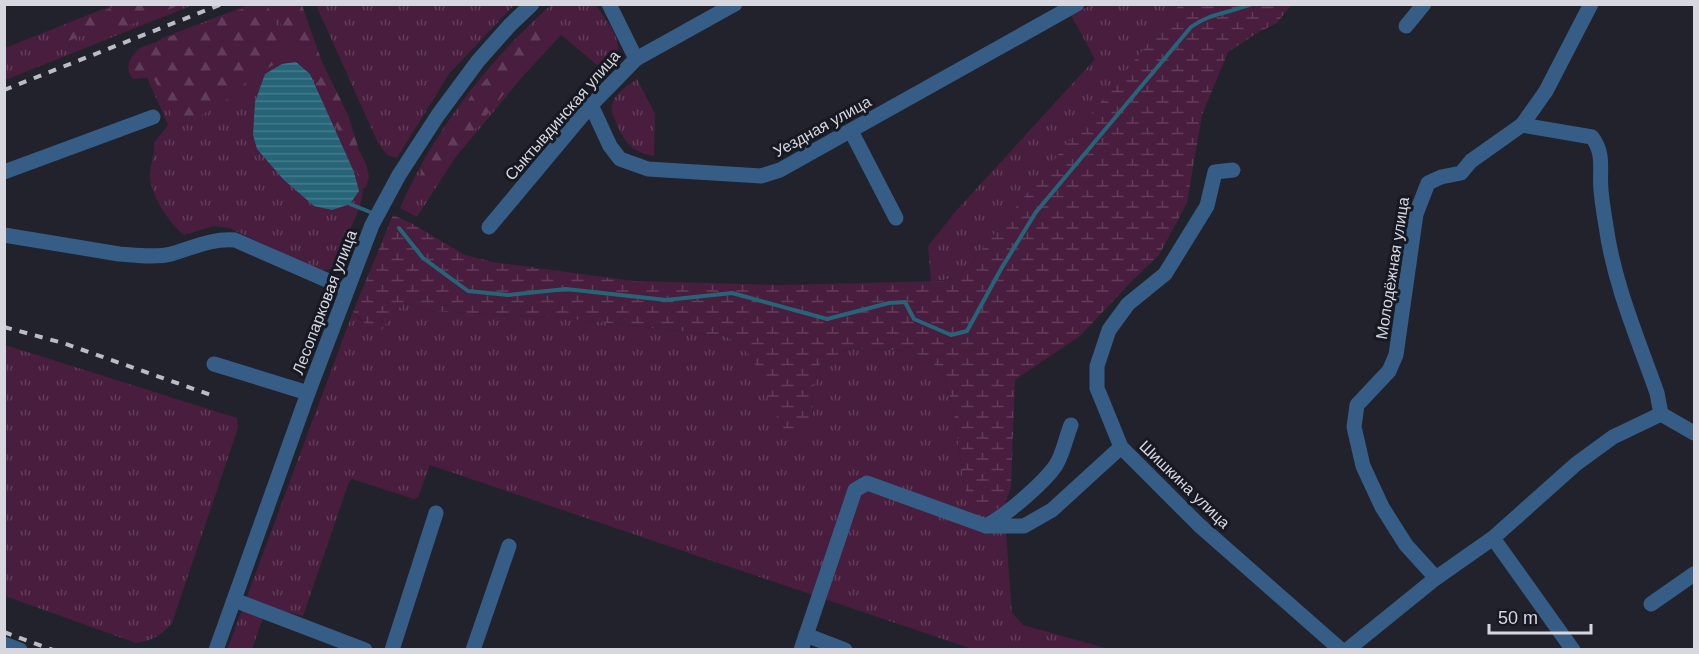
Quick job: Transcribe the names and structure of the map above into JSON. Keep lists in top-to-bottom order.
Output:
{
  "streets": {
    "street": [
      "Сыктывдинская улица",
      "Уездная улица",
      "Молодёжная улица",
      "Лесопарковая улица",
      "Шишкина улица"
    ]
  },
  "crossings": [
    ["Сыктывдинская улица", "Уездная улица"]
  ],
  "scale_bar": "50 m"
}
